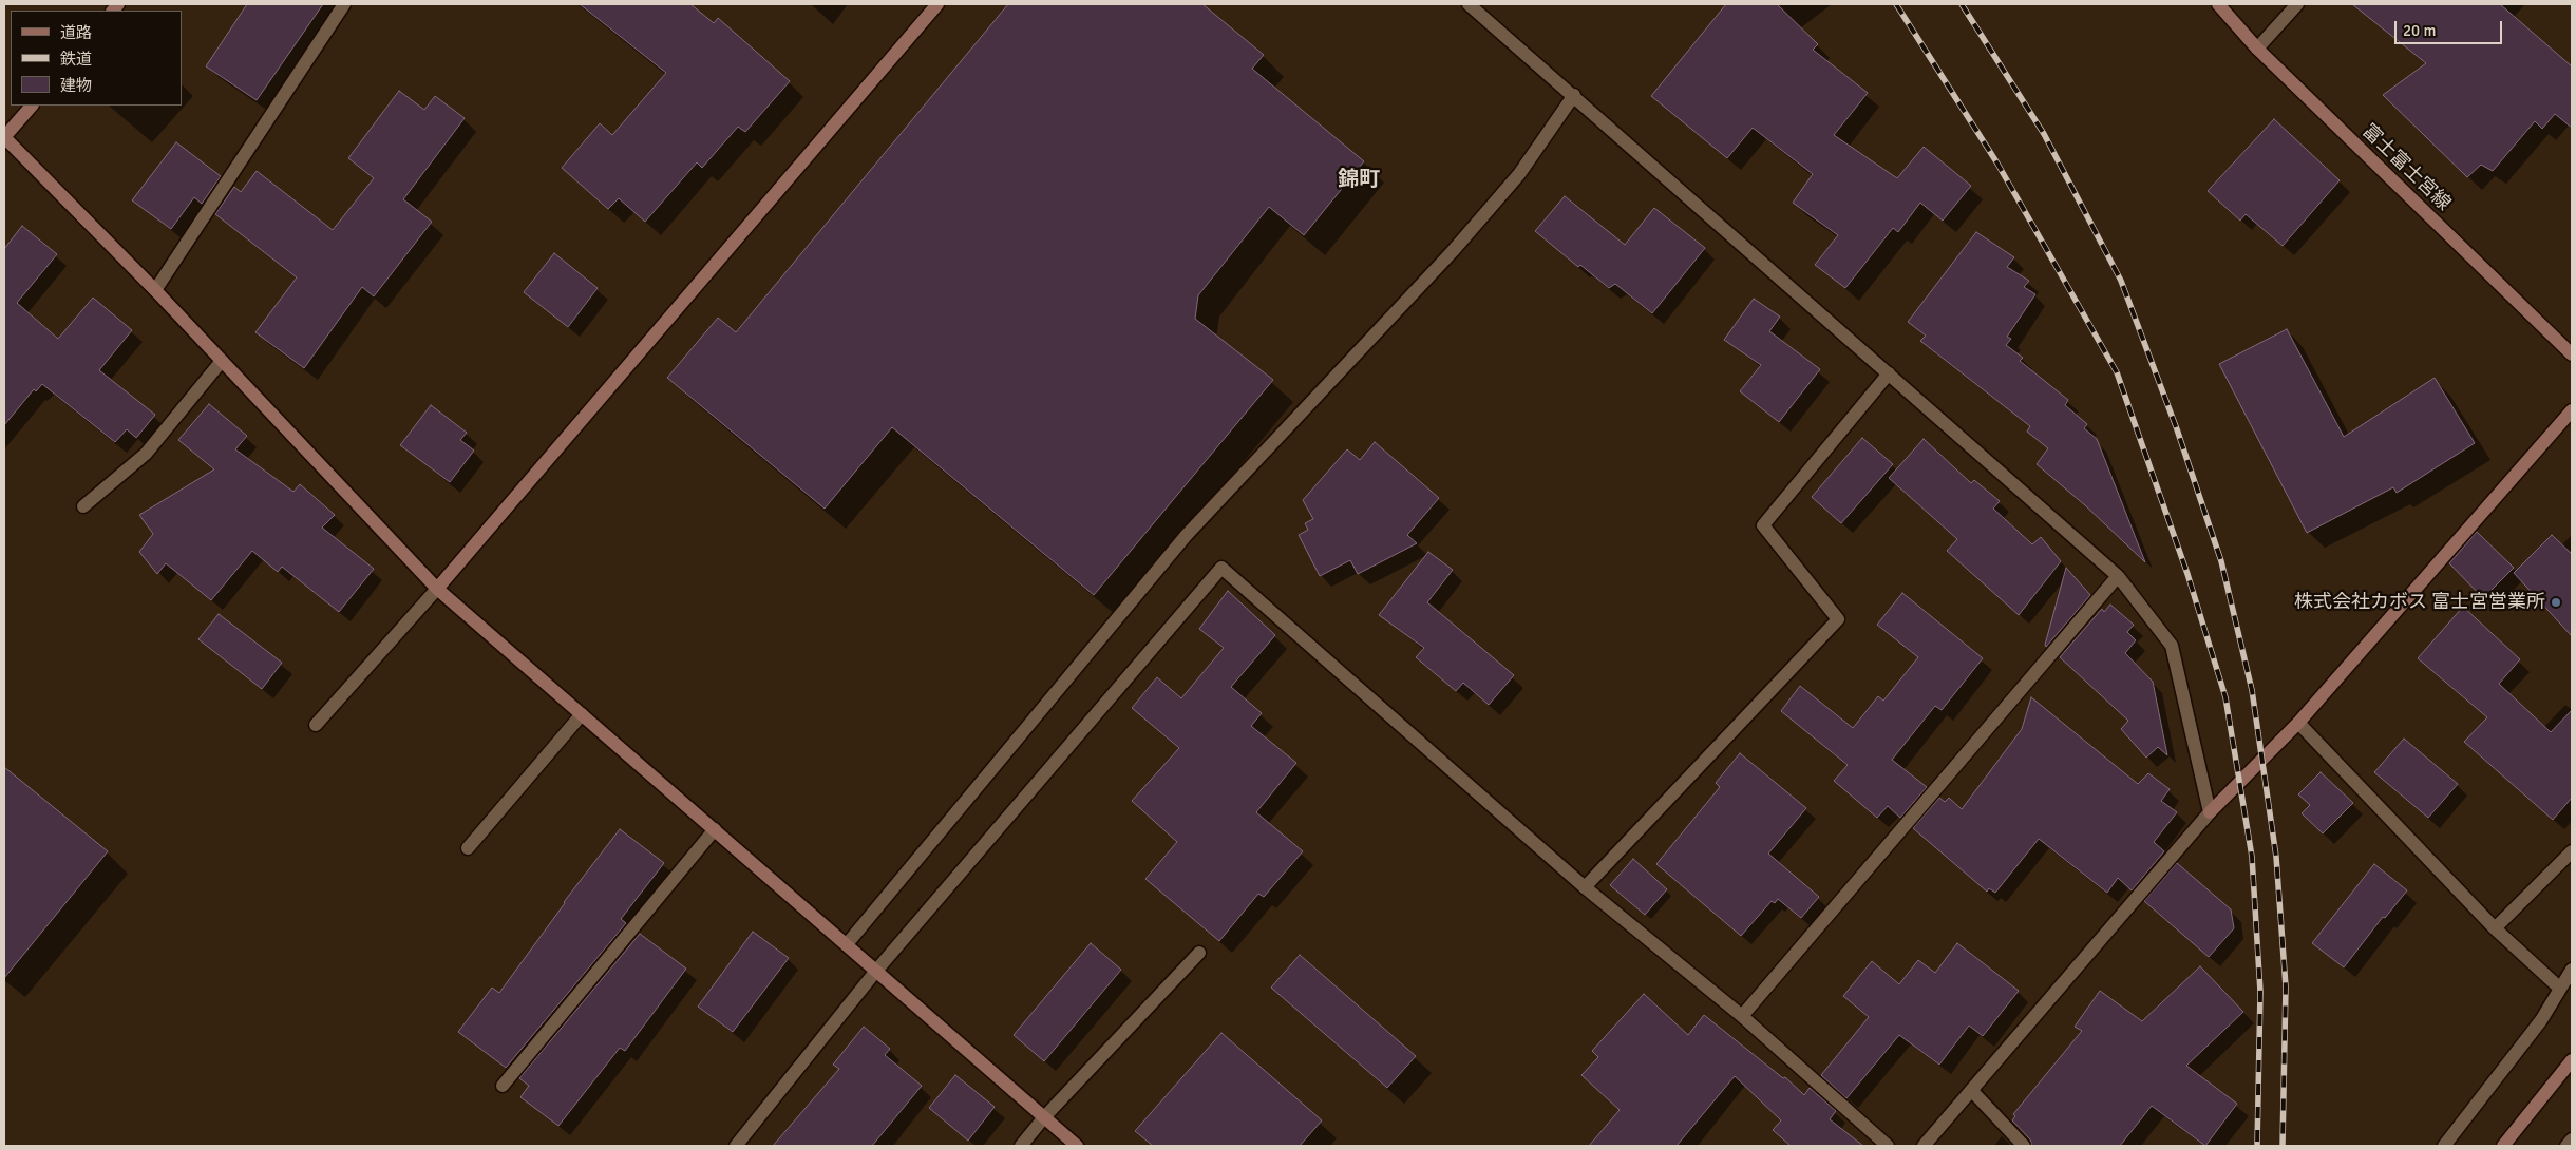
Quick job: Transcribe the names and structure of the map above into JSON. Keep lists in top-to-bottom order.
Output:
{
  "streets": {
    "street": ["富士富士宮線"]
  },
  "districts": ["錦町"],
  "places": ["株式会社カボス 富士宮営業所"],
  "legend": ["道路", "鉄道", "建物"],
  "scale_bar": "20 m"
}
